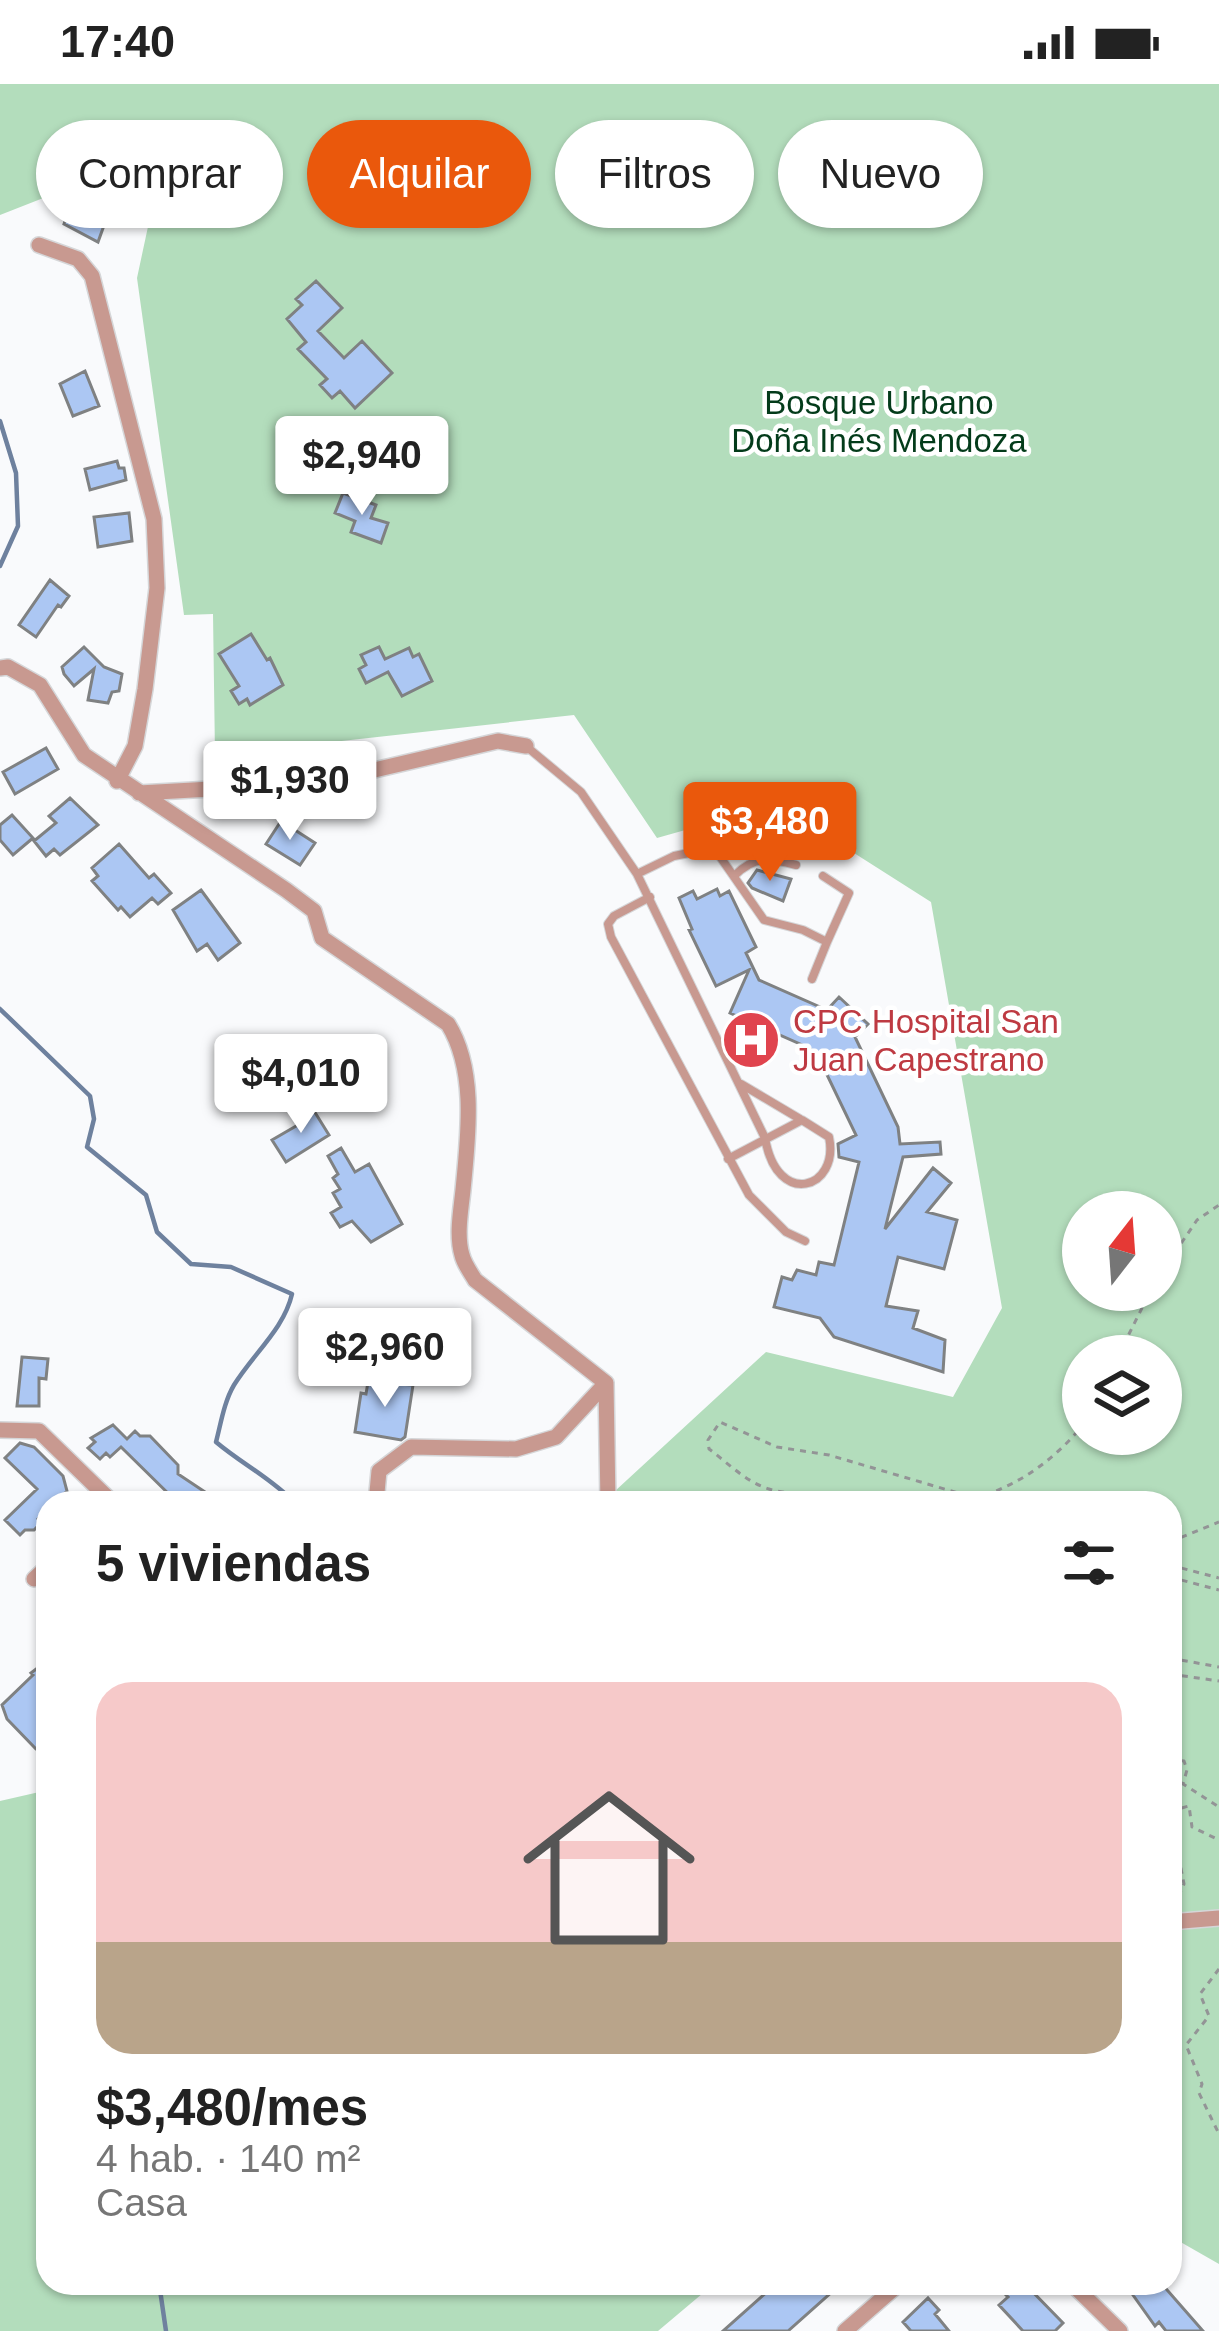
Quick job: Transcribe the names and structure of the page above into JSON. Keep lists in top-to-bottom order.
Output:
{
  "parks": ["Bosque Urbano Doña Inés Mendoza"],
  "places": {
    "hospital": ["CPC Hospital San Juan Capestrano"]
  },
  "north": "top",
  "page": {
    "status": "17:40",
    "chip": [
      "Comprar",
      "Alquilar",
      "Filtros",
      "Nuevo"
    ],
    "price": [
      "$2,940",
      "$1,930",
      "$3,480",
      "$4,010",
      "$2,960"
    ],
    "heading": "5 viviendas",
    "list": [
      {
        "name": "$3,480/mes",
        "note": "4 hab. · 140 m² · Casa"
      }
    ]
  }
}
